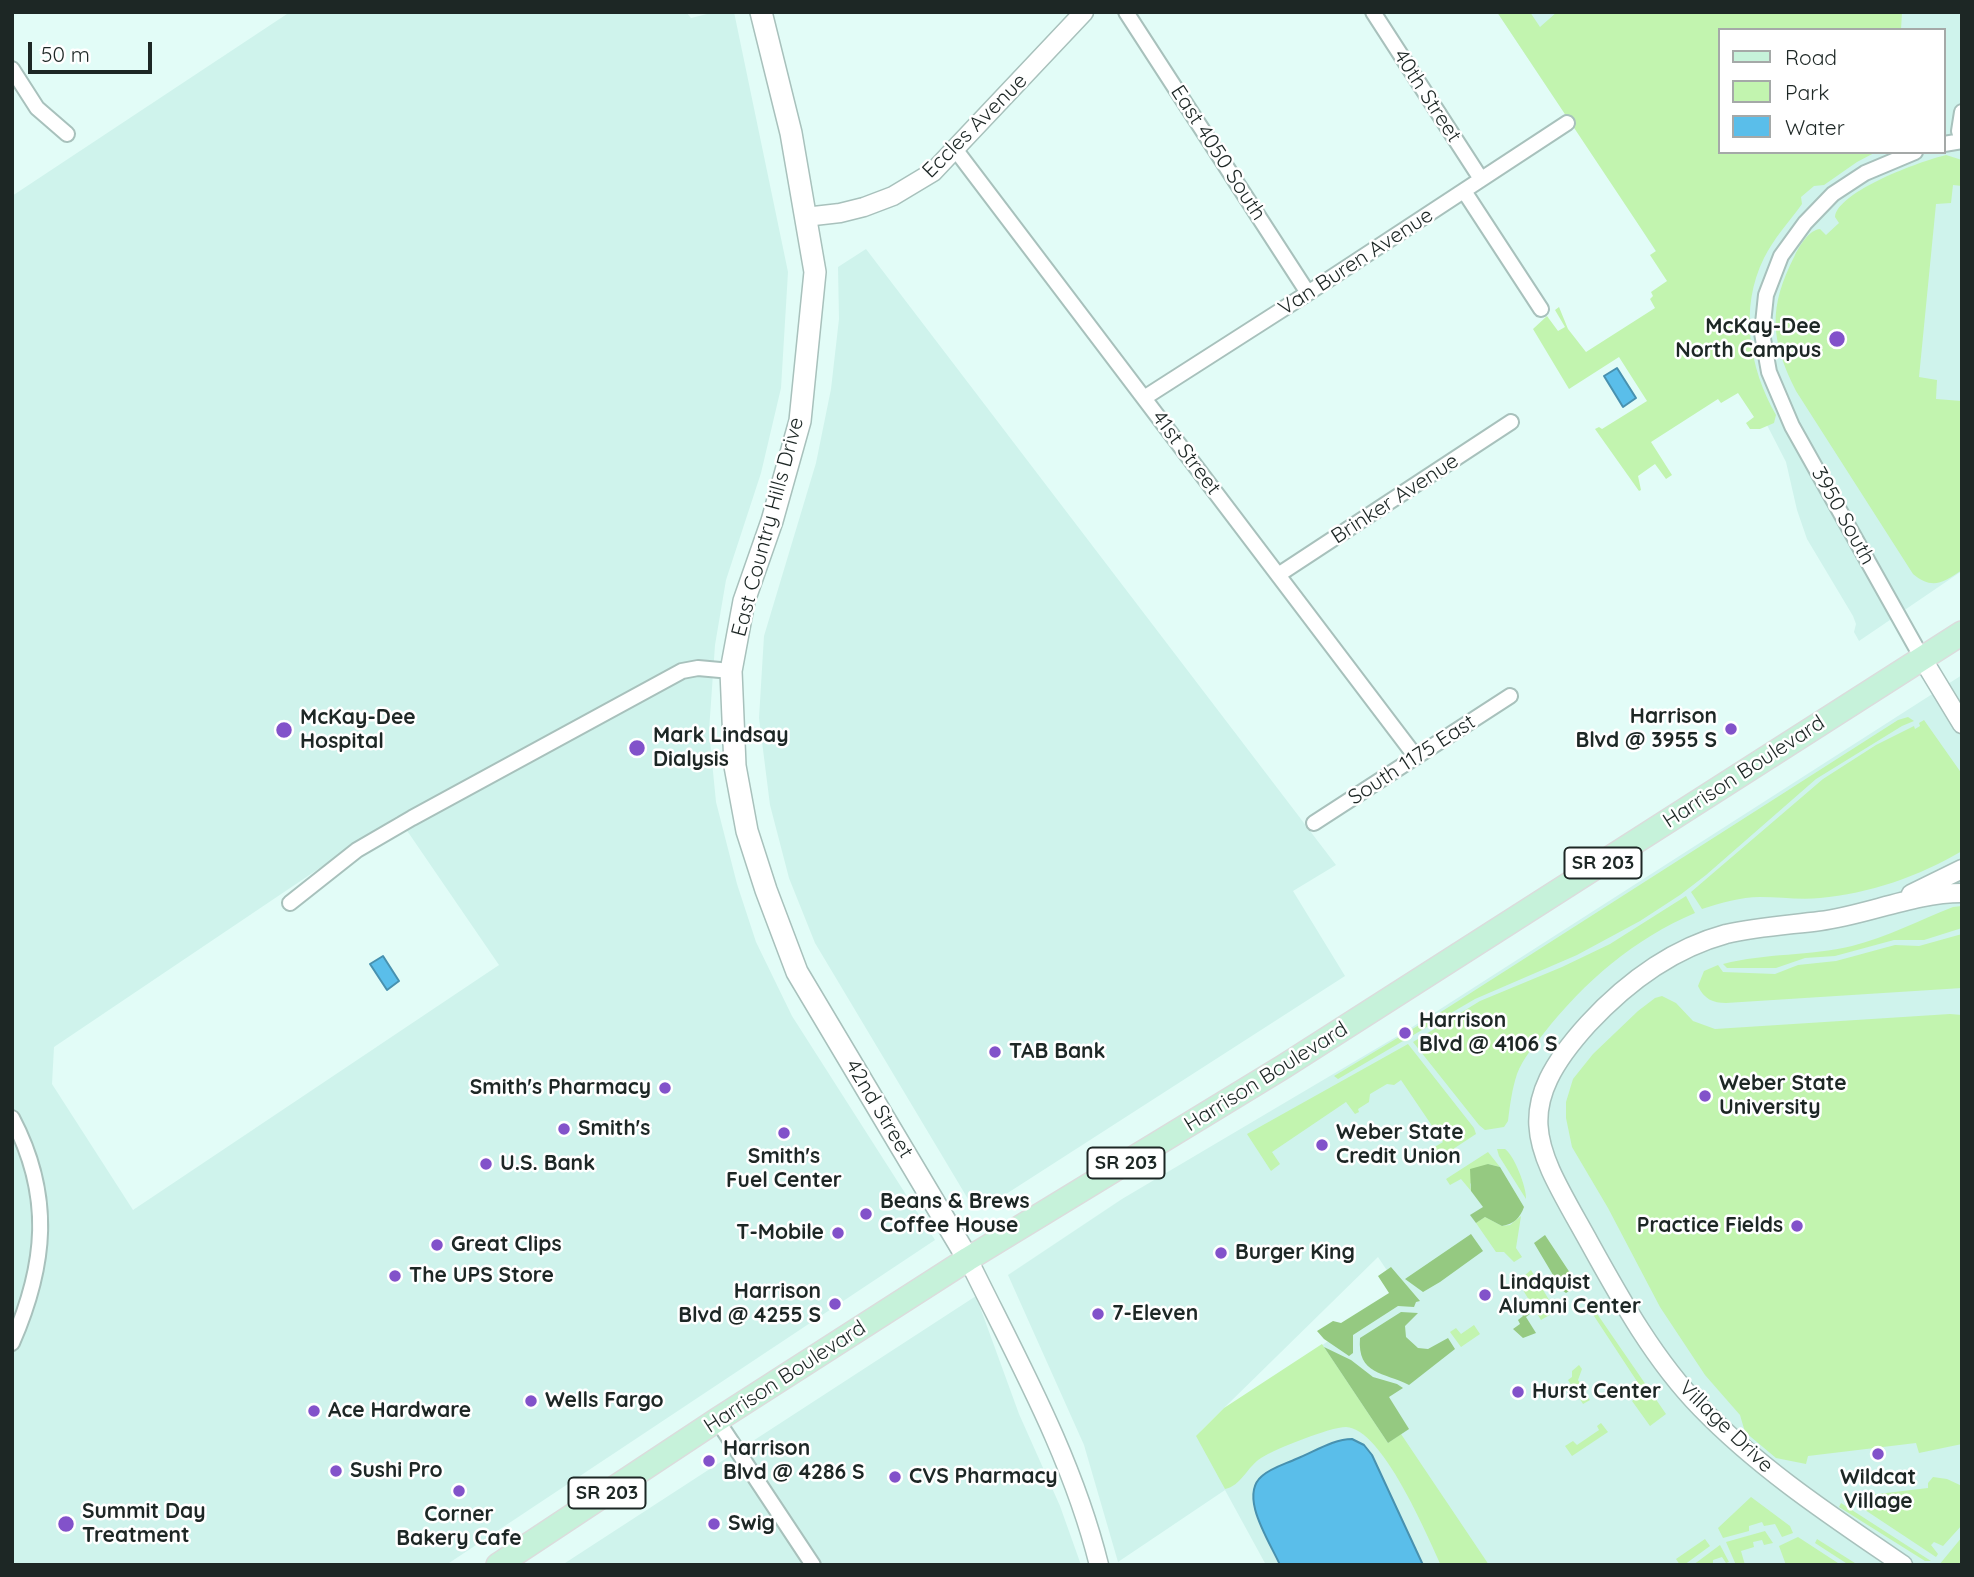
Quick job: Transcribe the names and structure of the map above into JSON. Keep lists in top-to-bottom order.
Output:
{
  "streets": {
    "main road": [
      "East Country Hills Drive",
      "Harrison Boulevard",
      "SR 203",
      "42nd Street"
    ],
    "street": [
      "40th Street",
      "Eccles Avenue",
      "East 4050 South",
      "Van Buren Avenue",
      "41st Street",
      "Brinker Avenue",
      "3950 South",
      "South 1175 East",
      "Village Drive"
    ]
  },
  "crossings": [
    ["40th Street", "Van Buren Avenue"],
    ["Eccles Avenue", "41st Street"],
    ["Eccles Avenue", "East Country Hills Drive"],
    ["East 4050 South", "Van Buren Avenue"],
    ["Van Buren Avenue", "41st Street"],
    ["41st Street", "Brinker Avenue"],
    ["41st Street", "South 1175 East"],
    ["3950 South", "Harrison Boulevard"],
    ["East Country Hills Drive", "42nd Street"],
    ["Harrison Boulevard", "42nd Street"]
  ],
  "places": [
    "McKay-Dee North Campus",
    "Harrison Blvd @ 3955 S",
    "McKay-Dee Hospital",
    "Mark Lindsay Dialysis",
    "Harrison Blvd @ 4106 S",
    "TAB Bank",
    "Smith's Pharmacy",
    "Weber State University",
    "Smith's",
    "Smith's Fuel Center",
    "Weber State Credit Union",
    "U.S. Bank",
    "Beans & Brews Coffee House",
    "Practice Fields",
    "T-Mobile",
    "Great Clips",
    "Burger King",
    "The UPS Store",
    "Lindquist Alumni Center",
    "Harrison Blvd @ 4255 S",
    "7-Eleven",
    "Hurst Center",
    "Wells Fargo",
    "Ace Hardware",
    "Wildcat Village",
    "Harrison Blvd @ 4286 S",
    "Sushi Pro",
    "CVS Pharmacy",
    "Corner Bakery Cafe",
    "Summit Day Treatment",
    "Swig"
  ],
  "legend": ["Road", "Park", "Water"],
  "scale_bar": "50 m"
}
